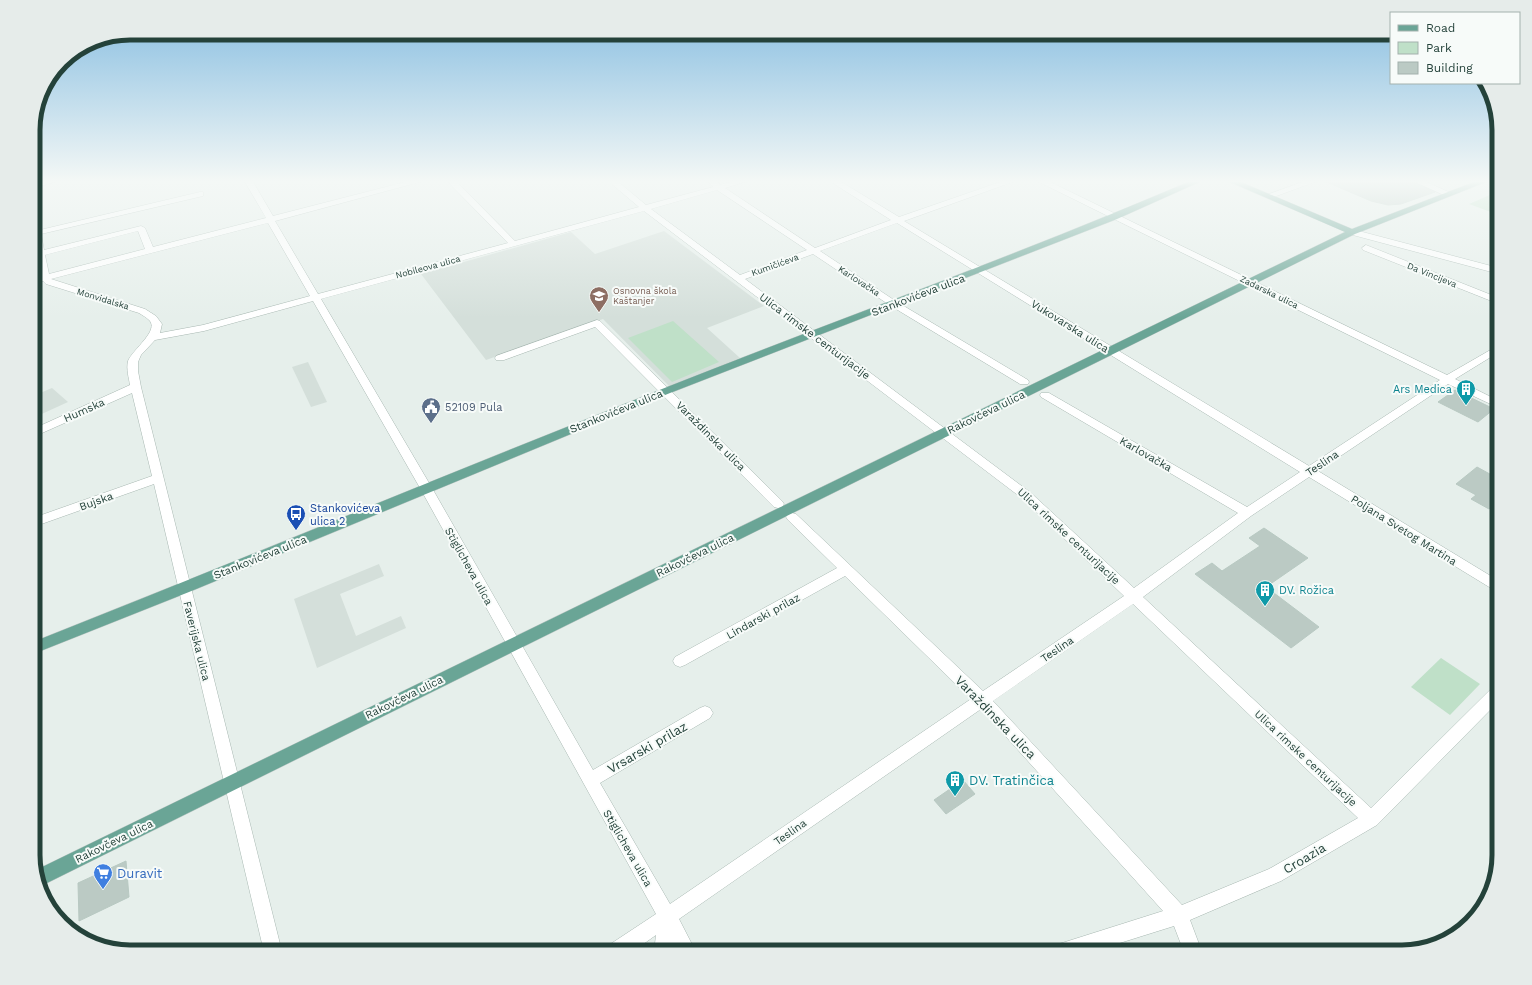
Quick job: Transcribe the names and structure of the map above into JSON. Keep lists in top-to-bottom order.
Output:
{
  "streets": {
    "main road": ["Stankovićeva ulica", "Rakovčeva ulica"],
    "street": [
      "Kumičićeva",
      "Nobileova ulica",
      "Da Vincijeva",
      "Karlovačka",
      "Zadarska ulica",
      "Monvidalska",
      "Vukovarska ulica",
      "Ulica rimske centurijacije",
      "Humska",
      "Varaždinska ulica",
      "Teslina",
      "Bujska",
      "Poljana Svetog Martina",
      "Stiglicheva ulica",
      "Lindarski prilaz",
      "Faverijska ulica",
      "Vrsarski prilaz",
      "Croazia"
    ]
  },
  "crossings": [
    ["Kumičićeva", "Karlovačka"],
    ["Kumičićeva", "Ulica rimske centurijacije"],
    ["Nobileova ulica", "Monvidalska"],
    ["Nobileova ulica", "Stiglicheva ulica"],
    ["Nobileova ulica", "Faverijska ulica"],
    ["Karlovačka", "Stankovićeva ulica"],
    ["Karlovačka", "Teslina"],
    ["Zadarska ulica", "Rakovčeva ulica"],
    ["Zadarska ulica", "Teslina"],
    ["Stankovićeva ulica", "Vukovarska ulica"],
    ["Stankovićeva ulica", "Ulica rimske centurijacije"],
    ["Stankovićeva ulica", "Varaždinska ulica"],
    ["Stankovićeva ulica", "Stiglicheva ulica"],
    ["Stankovićeva ulica", "Faverijska ulica"],
    ["Monvidalska", "Faverijska ulica"],
    ["Vukovarska ulica", "Rakovčeva ulica"],
    ["Vukovarska ulica", "Teslina"],
    ["Vukovarska ulica", "Poljana Svetog Martina"],
    ["Ulica rimske centurijacije", "Rakovčeva ulica"],
    ["Ulica rimske centurijacije", "Teslina"],
    ["Ulica rimske centurijacije", "Croazia"],
    ["Humska", "Faverijska ulica"],
    ["Rakovčeva ulica", "Stiglicheva ulica"],
    ["Rakovčeva ulica", "Faverijska ulica"],
    ["Varaždinska ulica", "Teslina"],
    ["Varaždinska ulica", "Lindarski prilaz"],
    ["Varaždinska ulica", "Croazia"],
    ["Teslina", "Poljana Svetog Martina"],
    ["Teslina", "Stiglicheva ulica"],
    ["Bujska", "Faverijska ulica"],
    ["Stiglicheva ulica", "Vrsarski prilaz"]
  ],
  "places": {
    "school or university": ["Osnovna škola Kaštanjer"],
    "building": ["Ars Medica", "DV. Rožica", "DV. Tratinčica"],
    "public building": ["52109 Pula"],
    "bus stop": ["Stankovićeva ulica 2"],
    "supermarket": ["Duravit"]
  },
  "legend": ["Road", "Park", "Building"]
}
